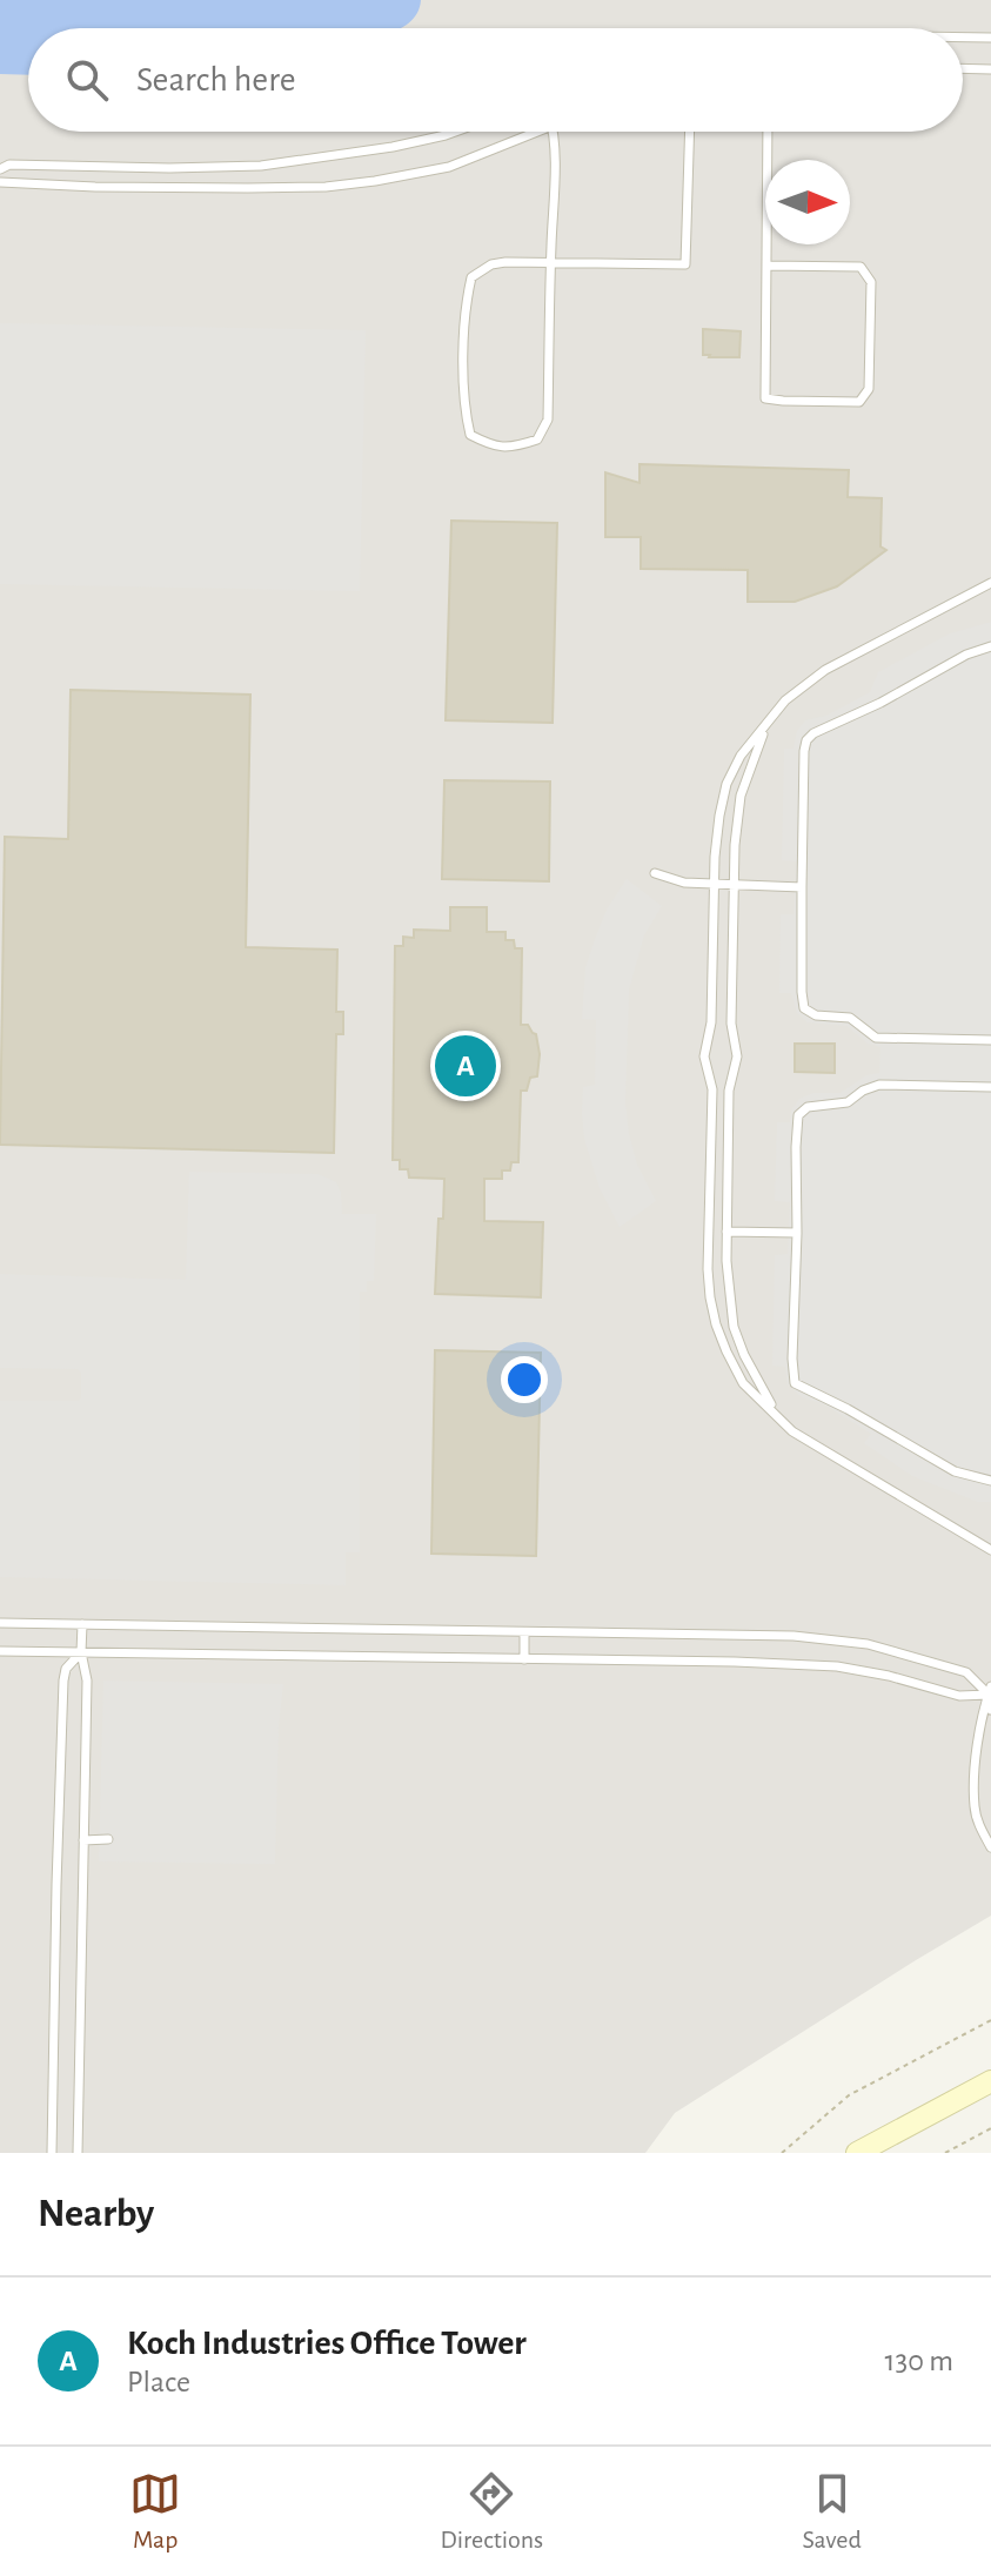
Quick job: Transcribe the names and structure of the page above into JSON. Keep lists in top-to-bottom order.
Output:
{
  "north": "right",
  "page": {
    "search": "Search here",
    "pins": "A",
    "heading": "Nearby",
    "list": [
      {
        "mark": "A",
        "name": "Koch Industries Office Tower",
        "note": "Place",
        "value": "130 m"
      }
    ],
    "nav": ["Map", "Directions", "Saved"]
  }
}
